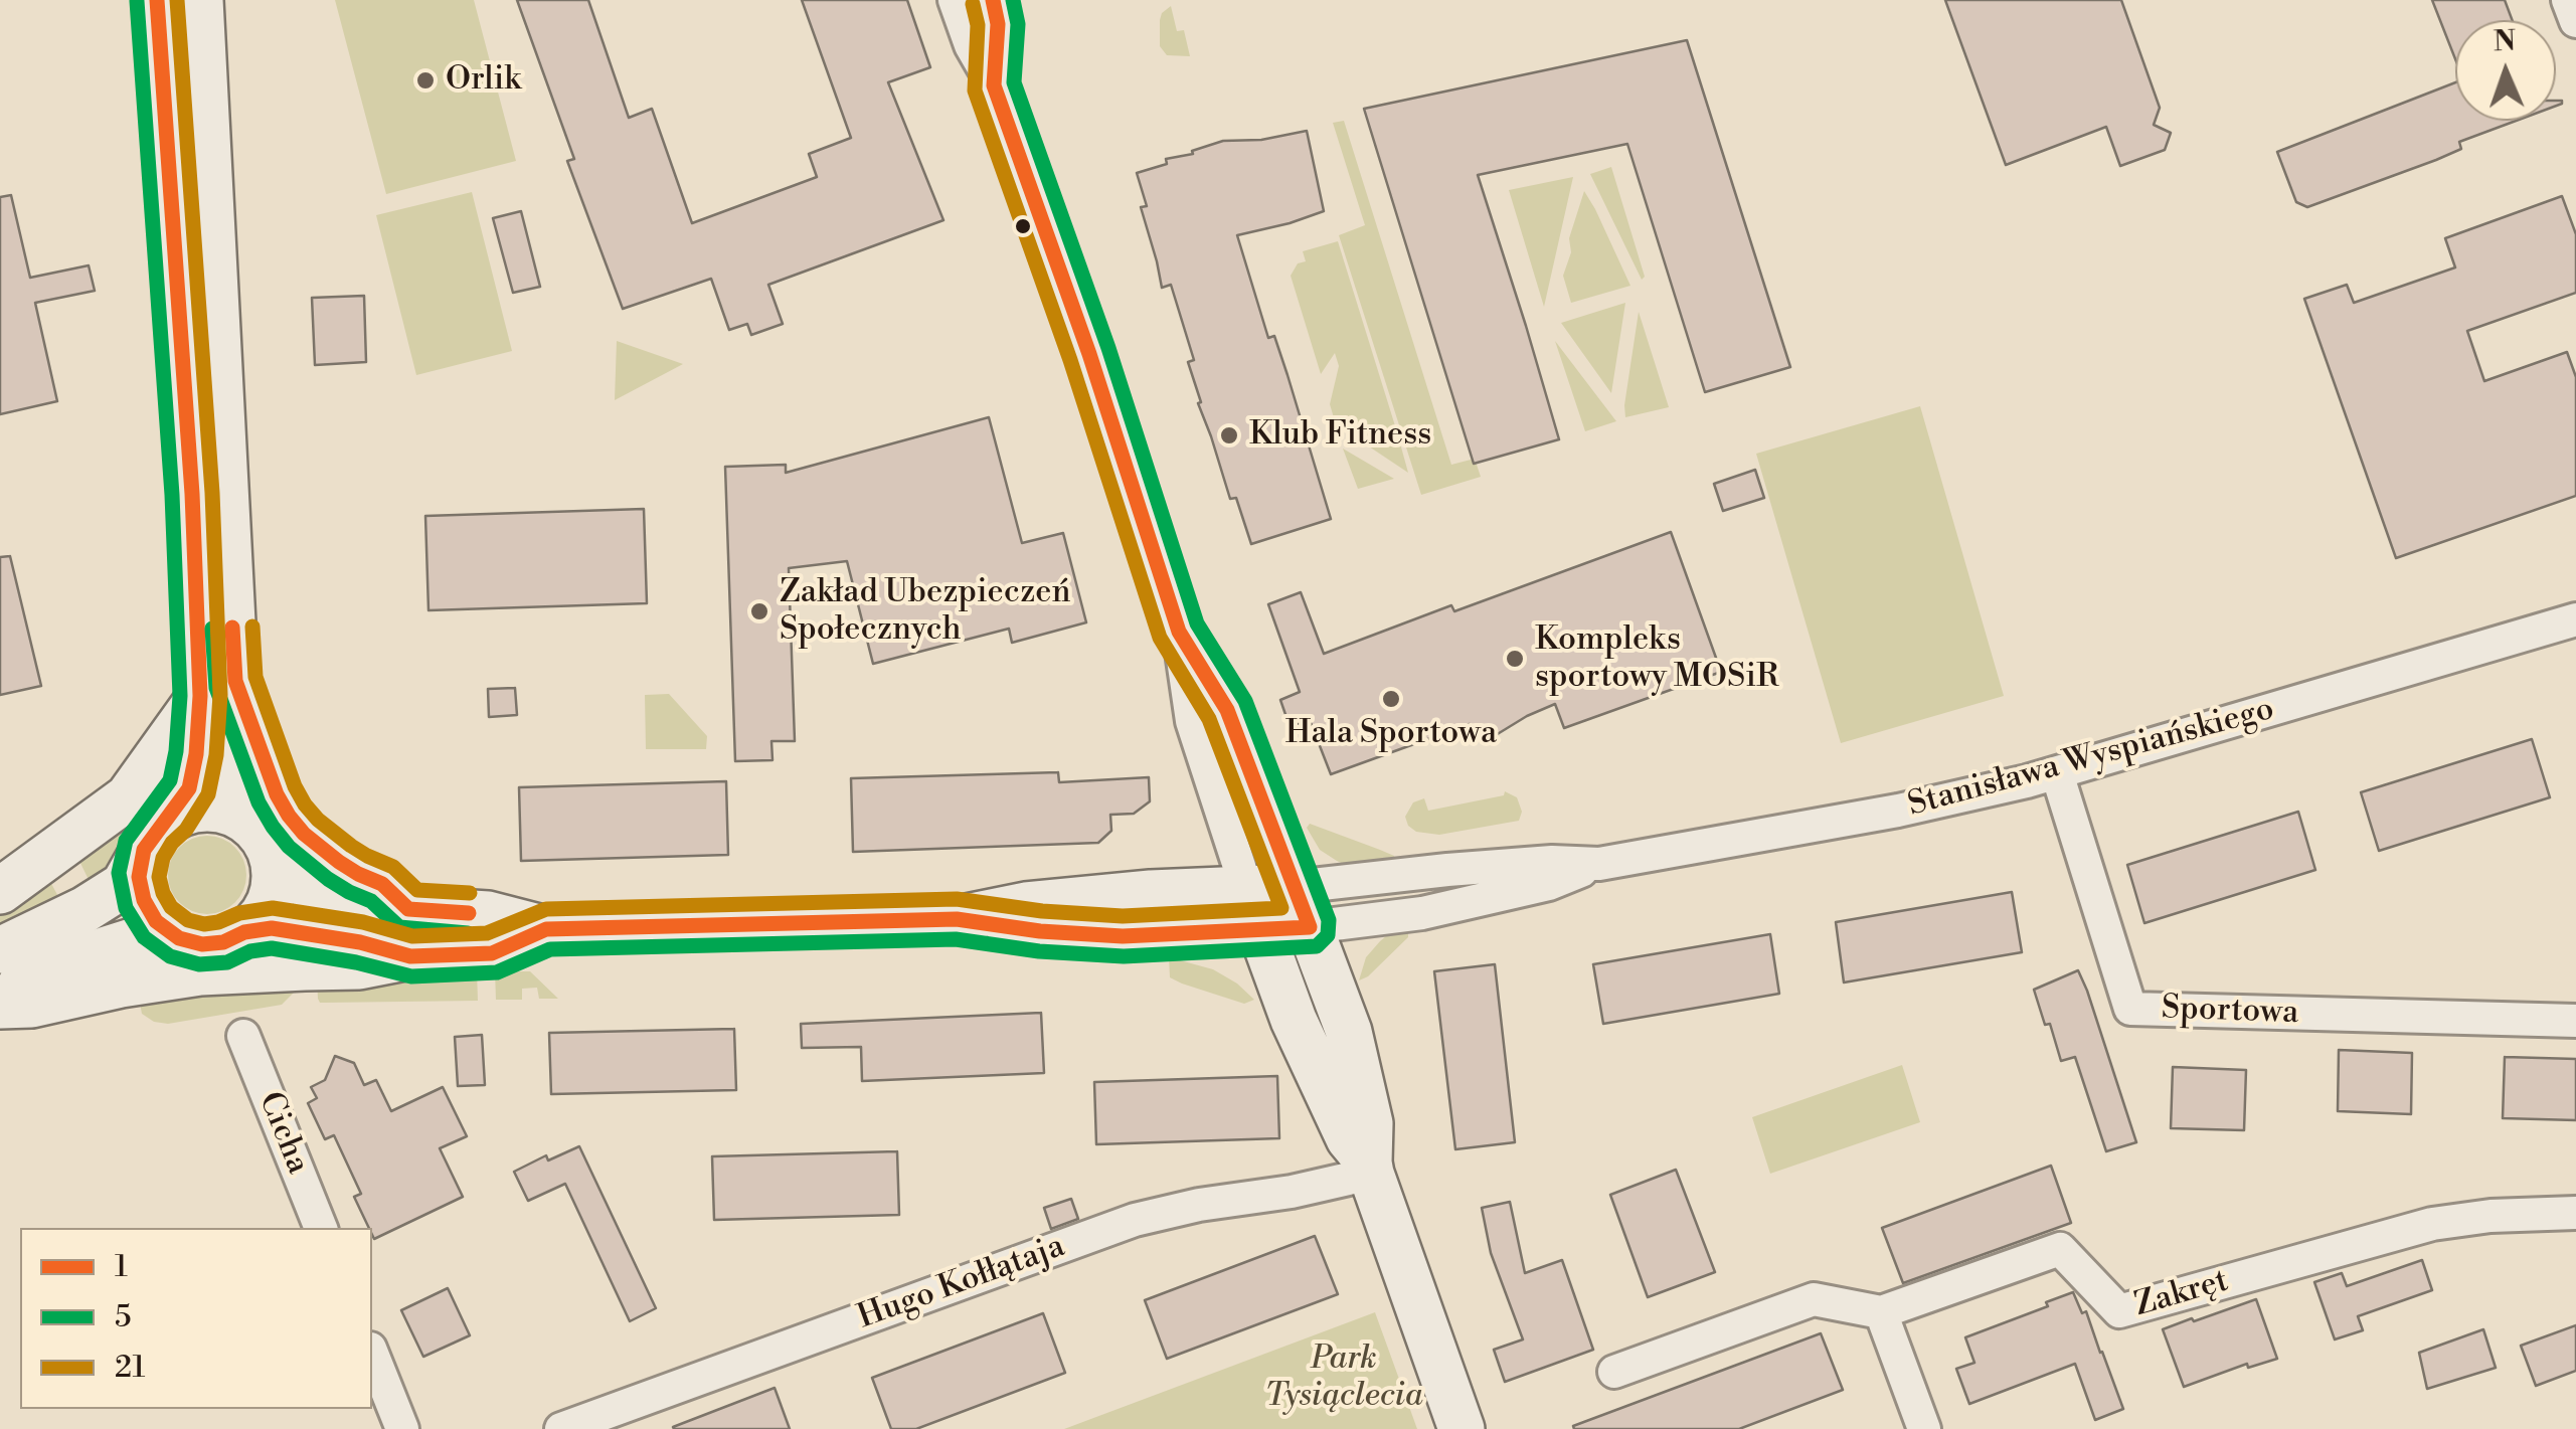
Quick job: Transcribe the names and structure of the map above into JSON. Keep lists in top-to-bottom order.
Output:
{
  "streets": {
    "street": [
      "Stanisława Wyspiańskiego",
      "Sportowa",
      "Cicha",
      "Hugo Kołłątaja",
      "Zakręt"
    ]
  },
  "crossings": [
    ["Stanisława Wyspiańskiego", "Sportowa"]
  ],
  "parks": ["Park Tysiąclecia"],
  "places": [
    "Orlik",
    "Klub Fitness",
    "Zakład Ubezpieczeń Społecznych",
    "Kompleks sportowy MOSiR",
    "Hala Sportowa"
  ],
  "lines": ["transit line 1", "transit line 5", "transit line 21"],
  "legend": ["1", "5", "21"],
  "north": "top"
}
